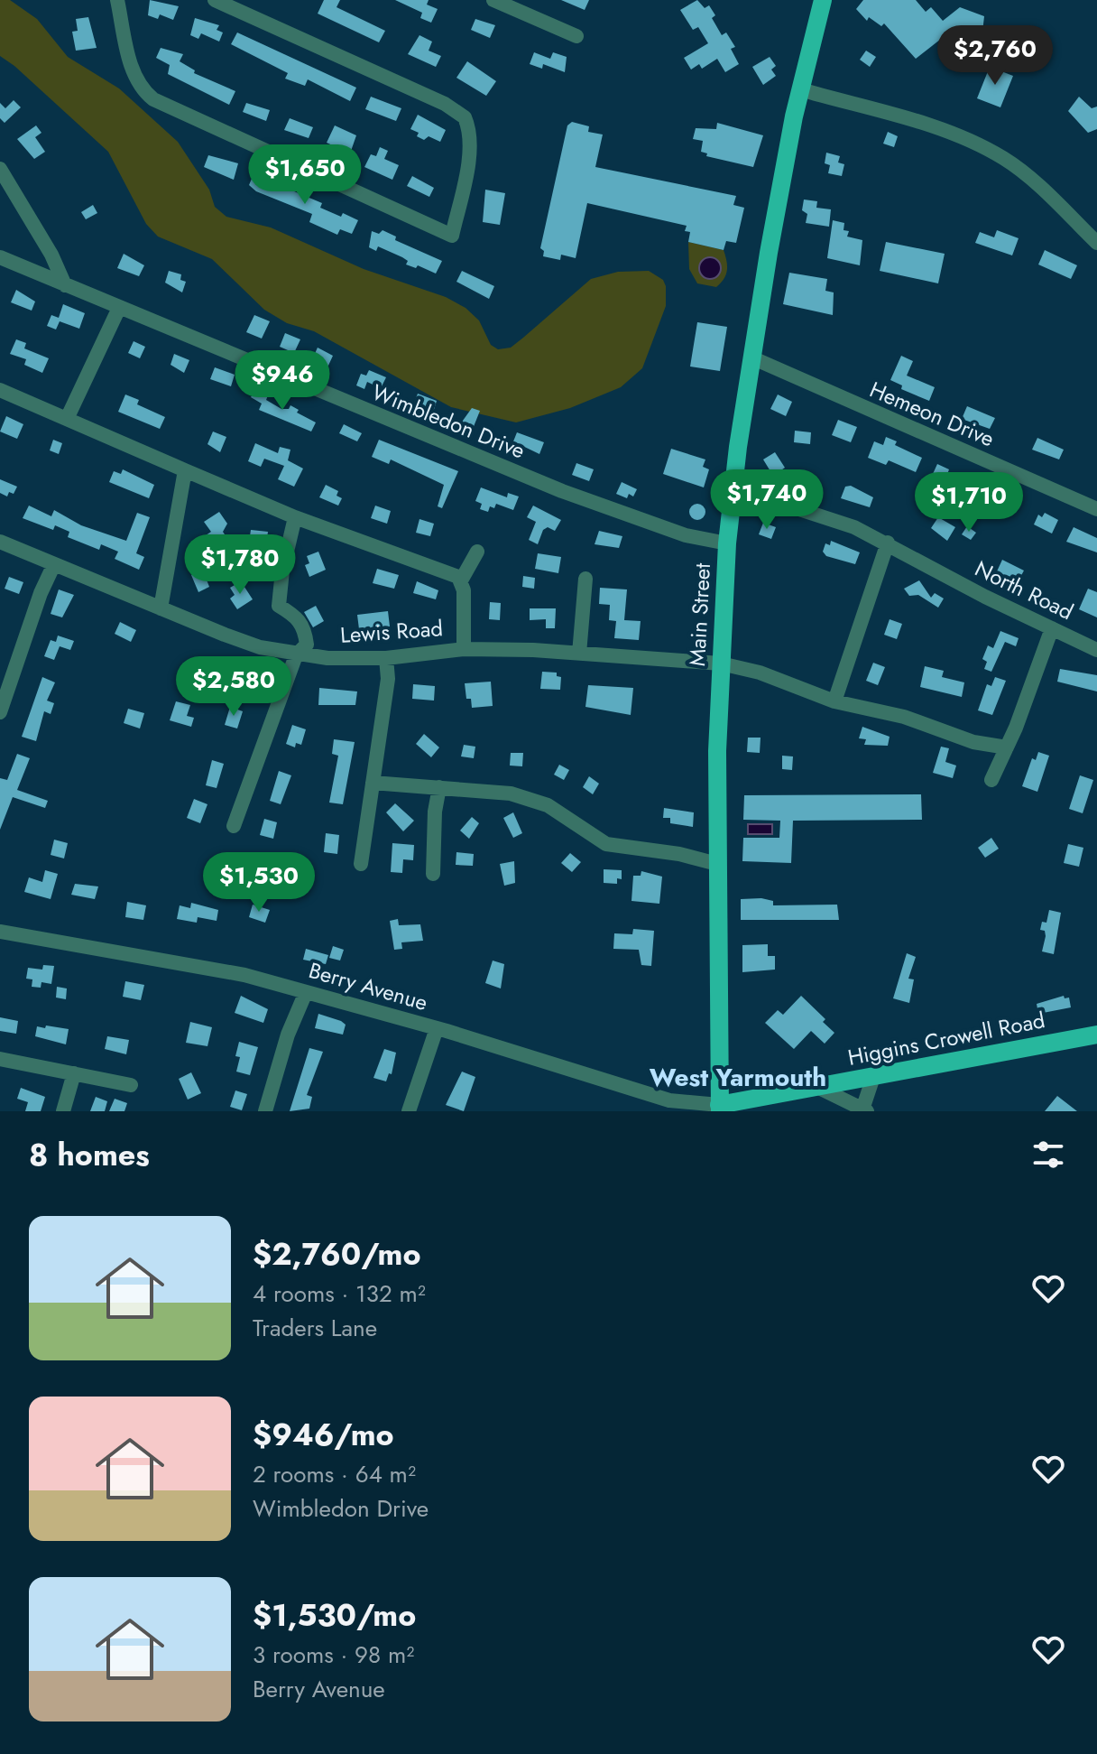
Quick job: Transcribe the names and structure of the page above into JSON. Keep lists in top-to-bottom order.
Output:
{
  "streets": {
    "main road": ["Main Street", "Higgins Crowell Road"],
    "street": [
      "Hemeon Drive",
      "Wimbledon Drive",
      "North Road",
      "Lewis Road",
      "Berry Avenue"
    ]
  },
  "crossings": [
    ["Hemeon Drive", "Main Street"],
    ["Wimbledon Drive", "Main Street"],
    ["North Road", "Main Street"],
    ["Main Street", "Lewis Road"],
    ["Main Street", "Berry Avenue"],
    ["Main Street", "Higgins Crowell Road"],
    ["Berry Avenue", "Higgins Crowell Road"]
  ],
  "districts": ["West Yarmouth"],
  "page": {
    "price": [
      "$2,760",
      "$1,650",
      "$946",
      "$1,740",
      "$1,710",
      "$1,780",
      "$2,580",
      "$1,530"
    ],
    "heading": "8 homes",
    "list": [
      {
        "name": "$2,760/mo",
        "note": "4 rooms · 132 m² · Traders Lane"
      },
      {
        "name": "$946/mo",
        "note": "2 rooms · 64 m² · Wimbledon Drive"
      },
      {
        "name": "$1,530/mo",
        "note": "3 rooms · 98 m² · Berry Avenue"
      }
    ]
  }
}
